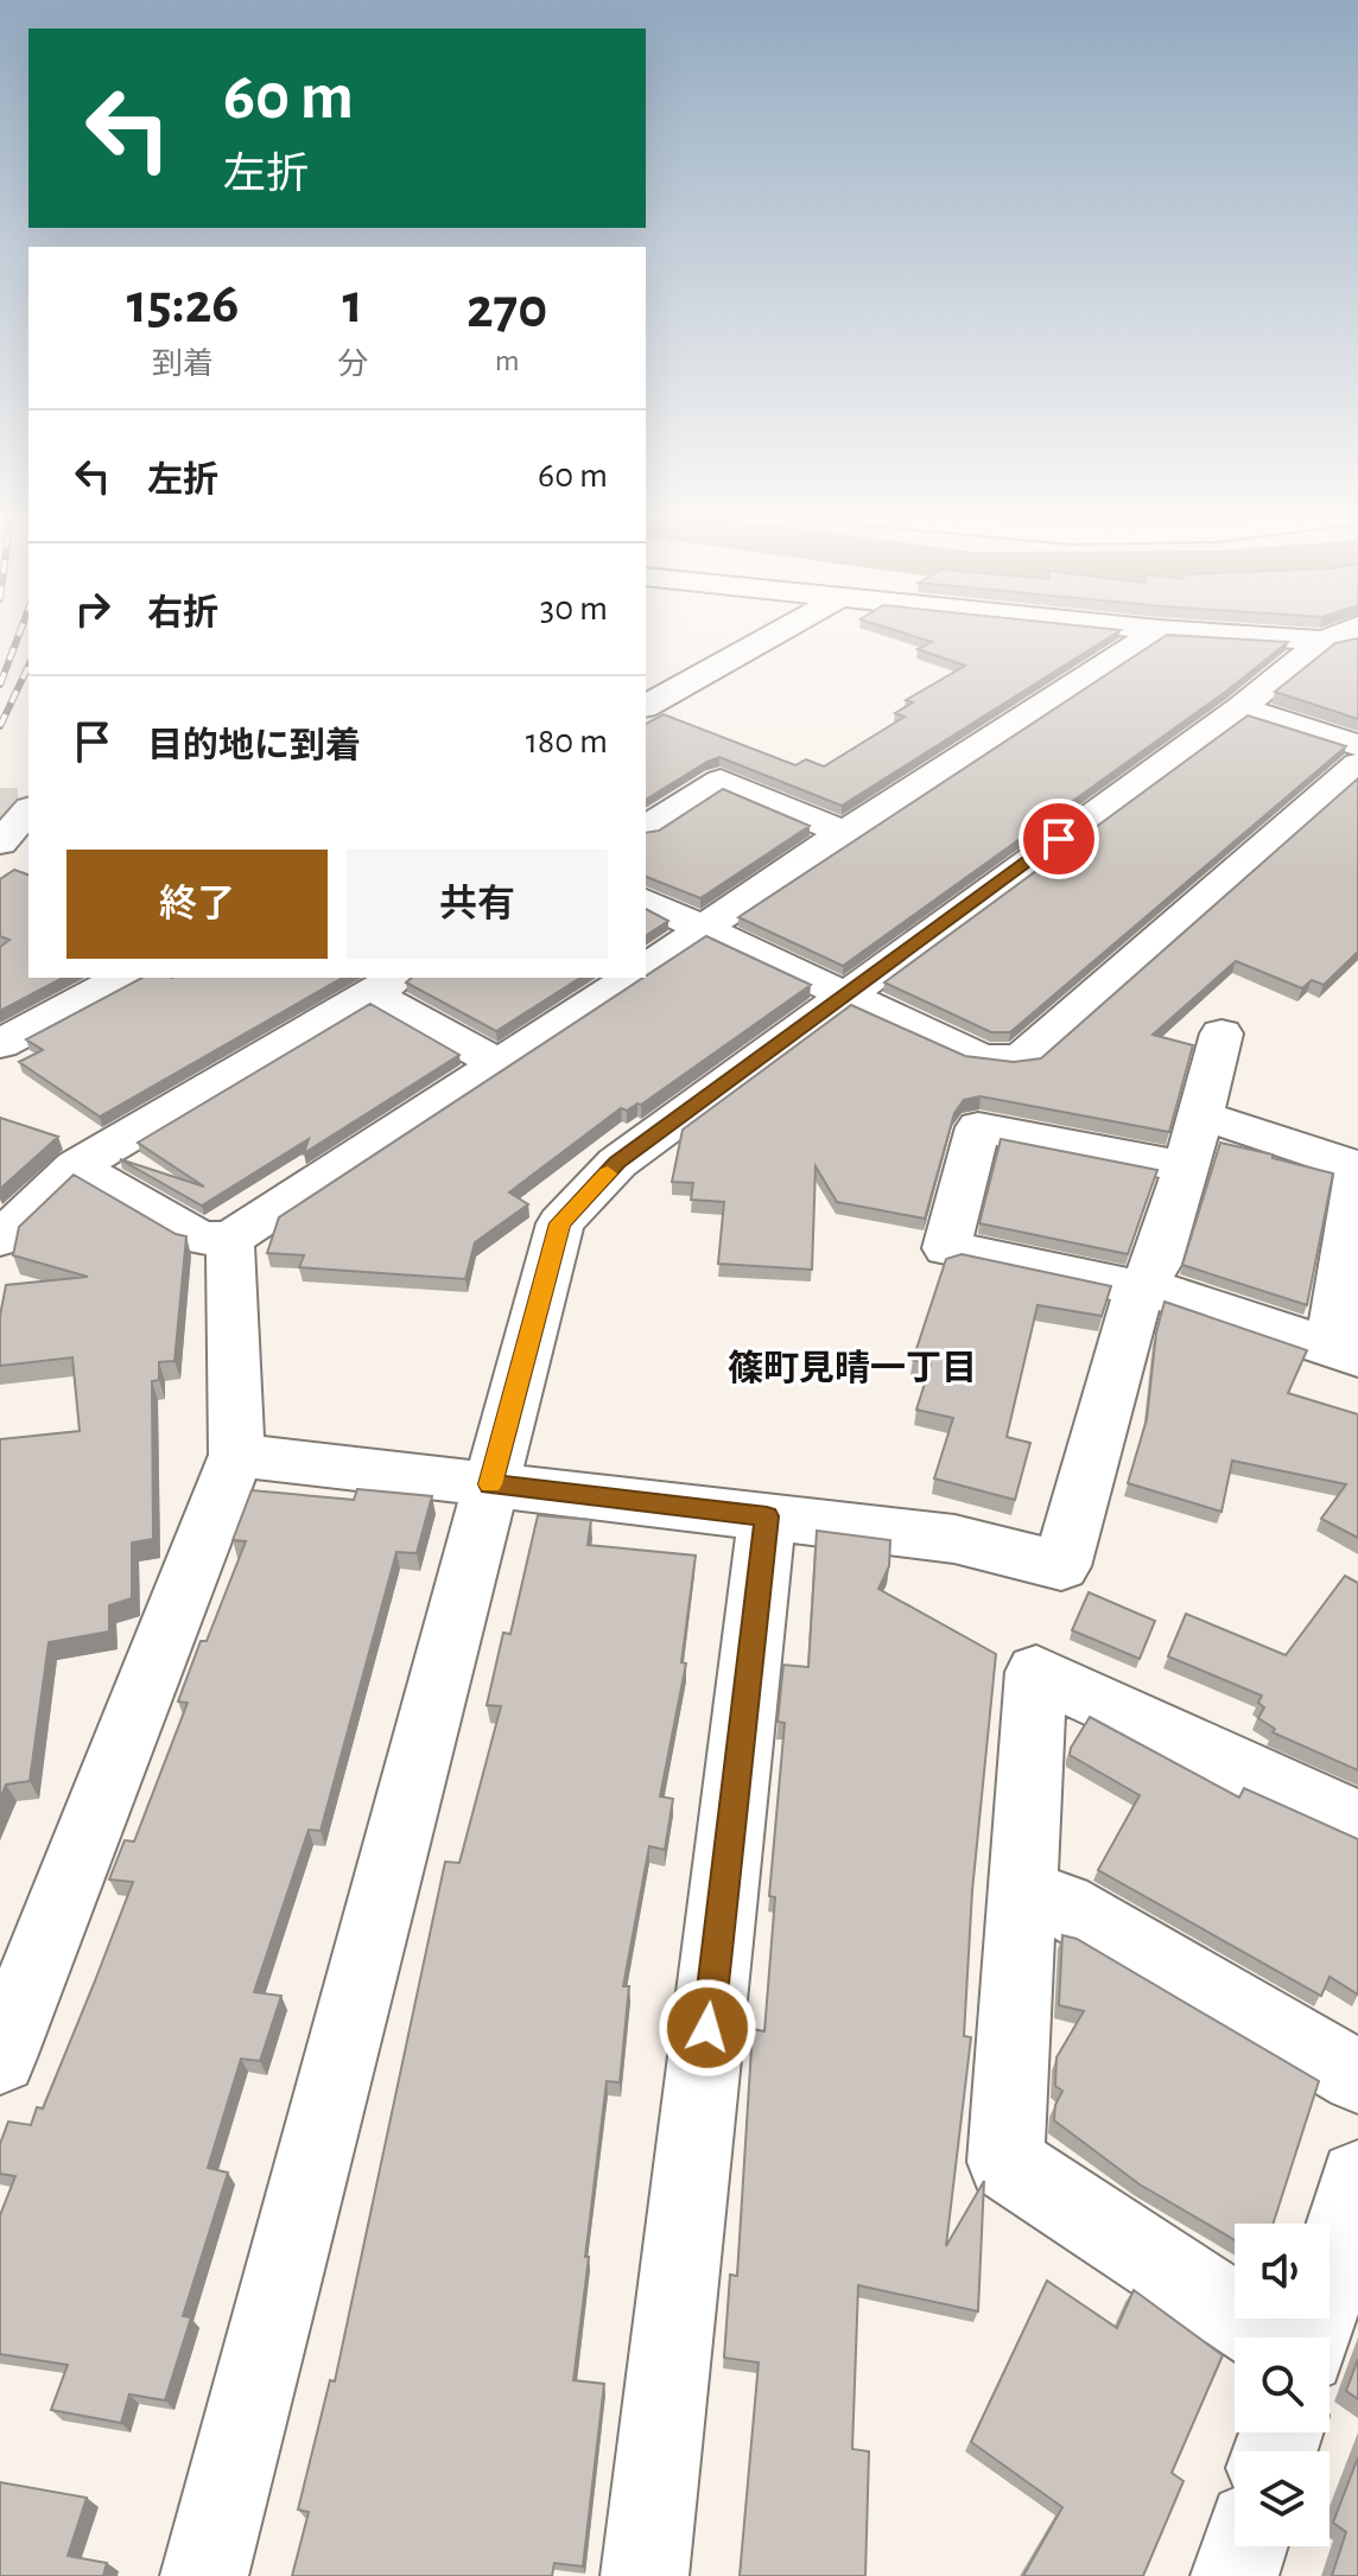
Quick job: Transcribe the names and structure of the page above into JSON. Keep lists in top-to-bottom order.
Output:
{
  "districts": ["篠町見晴一丁目"],
  "page": {
    "turn": ["60 m", "左折"],
    "eta": [
      "15:26",
      "到着",
      "1",
      "分",
      "270",
      "m"
    ],
    "list": [
      {
        "name": "左折",
        "value": "60 m"
      },
      {
        "name": "右折",
        "value": "30 m"
      },
      {
        "name": "目的地に到着",
        "value": "180 m"
      }
    ],
    "buttons": ["終了", "共有"]
  }
}
